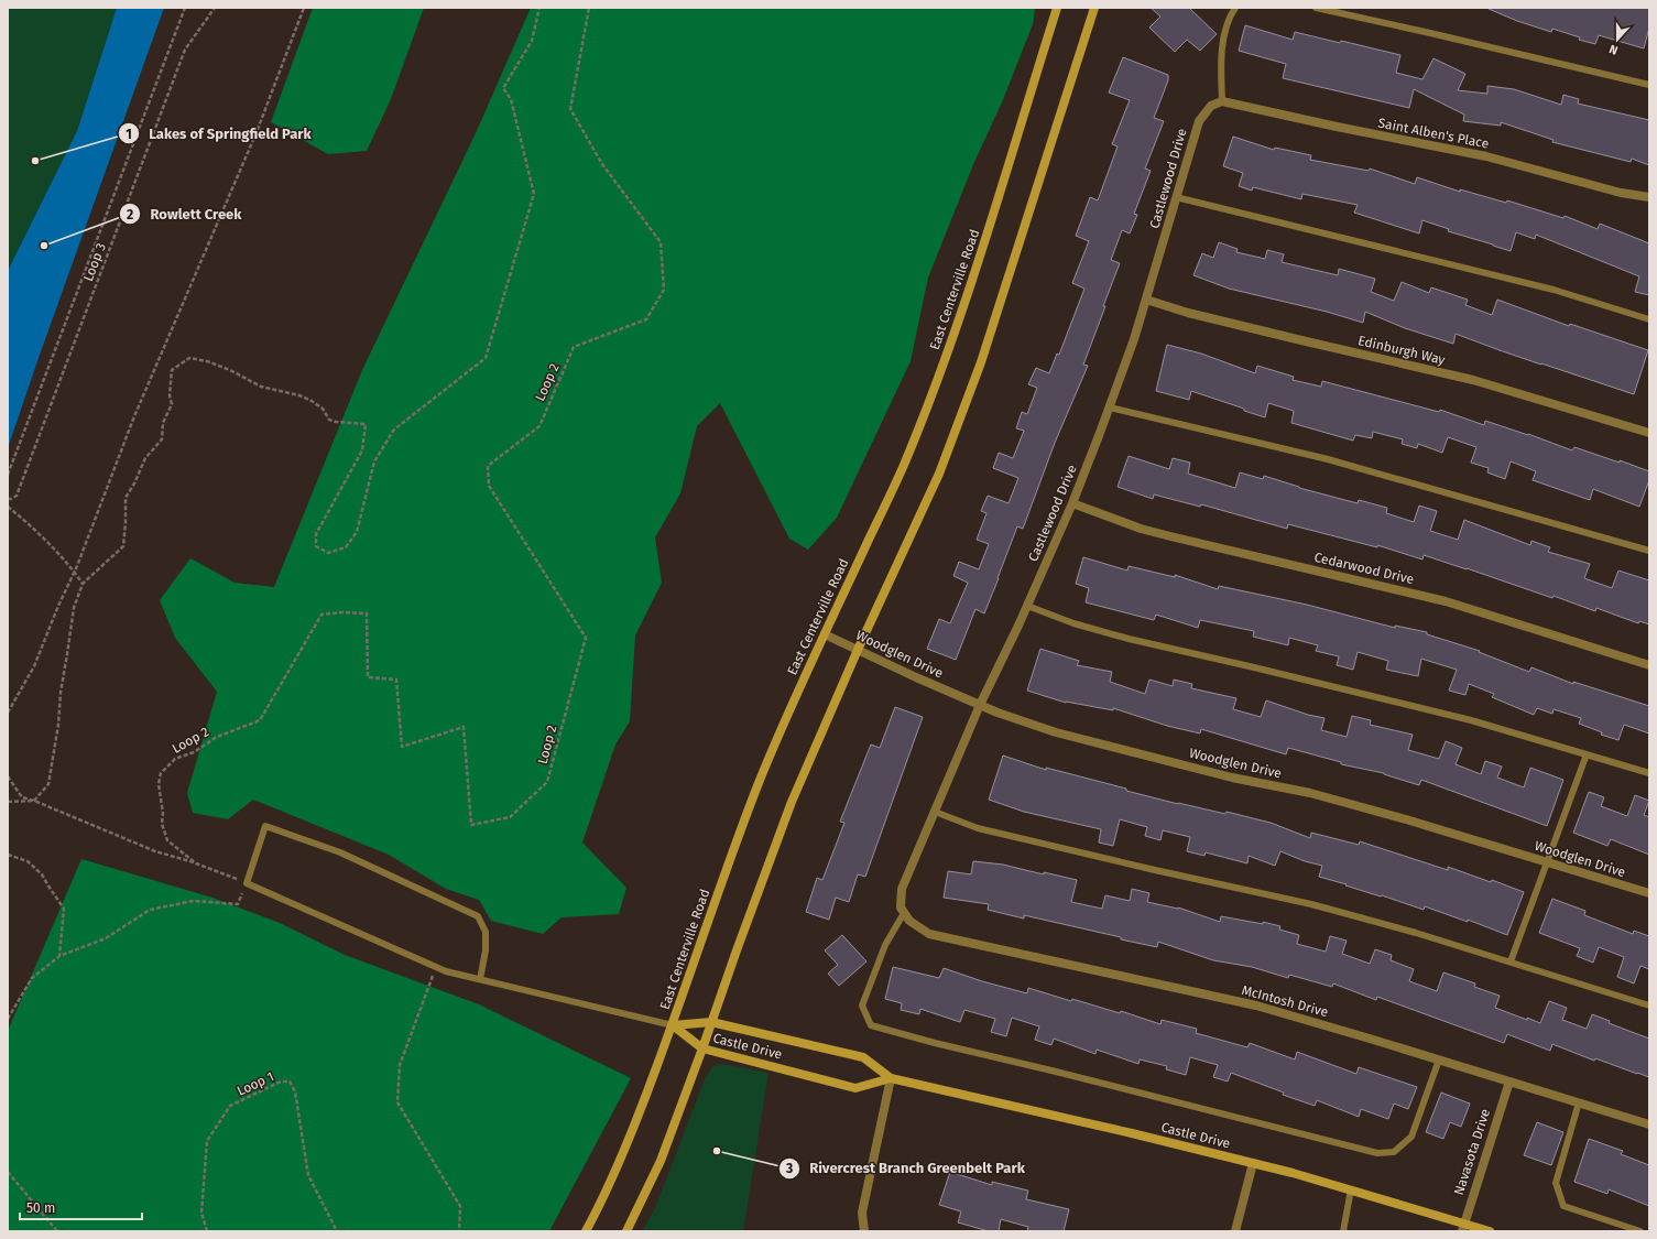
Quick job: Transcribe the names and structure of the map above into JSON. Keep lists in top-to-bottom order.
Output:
{
  "streets": {
    "main road": ["East Centerville Road", "Castle Drive"],
    "street": [
      "Saint Alben's Place",
      "Castlewood Drive",
      "Edinburgh Way",
      "Cedarwood Drive",
      "Woodglen Drive",
      "McIntosh Drive",
      "Navasota Drive"
    ],
    "path": ["Loop 3", "Loop 2", "Loop 1"]
  },
  "crossings": [
    ["Saint Alben's Place", "Castlewood Drive"],
    ["Castlewood Drive", "Edinburgh Way"],
    ["Castlewood Drive", "Cedarwood Drive"],
    ["Castlewood Drive", "Woodglen Drive"],
    ["Castlewood Drive", "McIntosh Drive"],
    ["East Centerville Road", "Woodglen Drive"],
    ["East Centerville Road", "Castle Drive"],
    ["McIntosh Drive", "Navasota Drive"],
    ["Castle Drive", "Navasota Drive"]
  ],
  "places": ["Lakes of Springfield Park", "Rowlett Creek", "Rivercrest Branch Greenbelt Park"],
  "scale_bar": "50 m",
  "north": "bottom"
}
